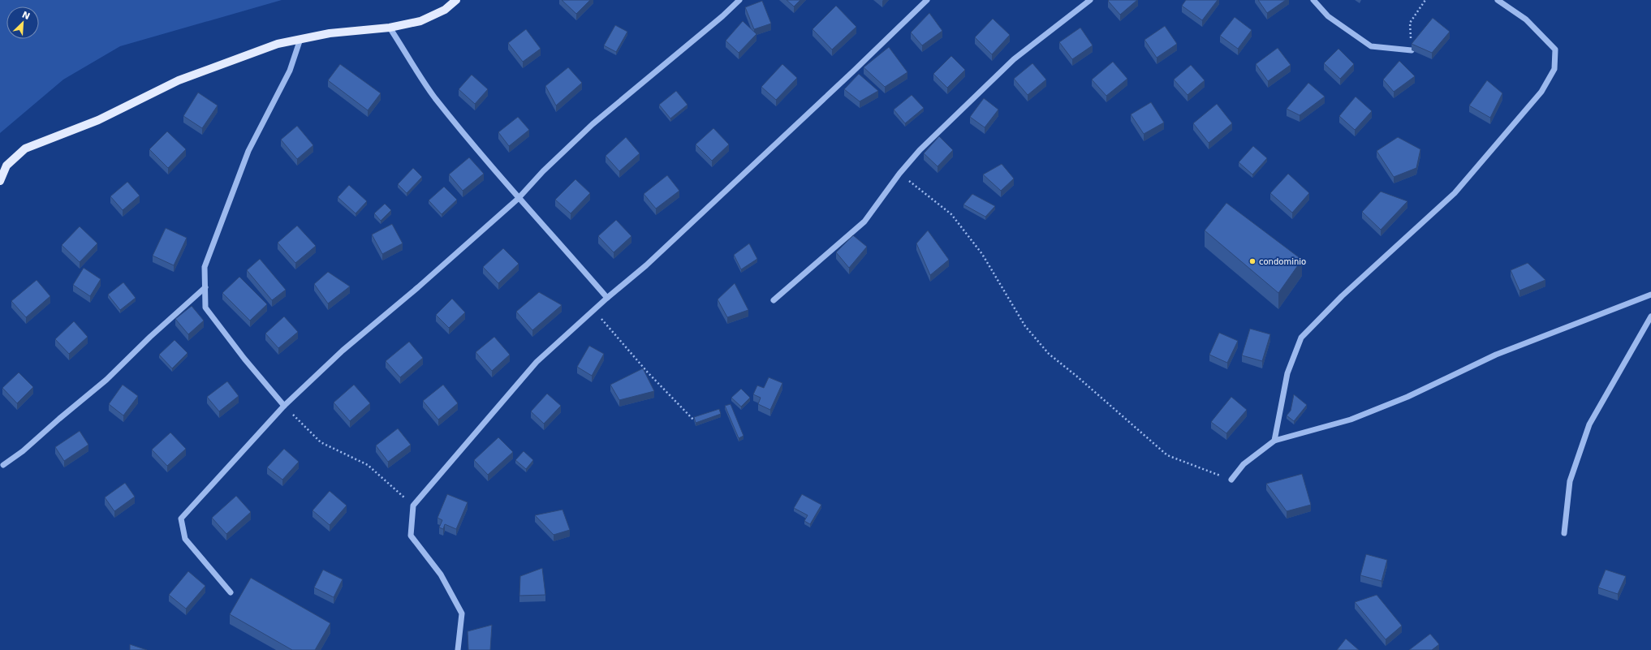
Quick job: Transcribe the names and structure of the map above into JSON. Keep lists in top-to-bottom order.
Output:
{
  "places": ["condominio"],
  "north": "top right"
}
